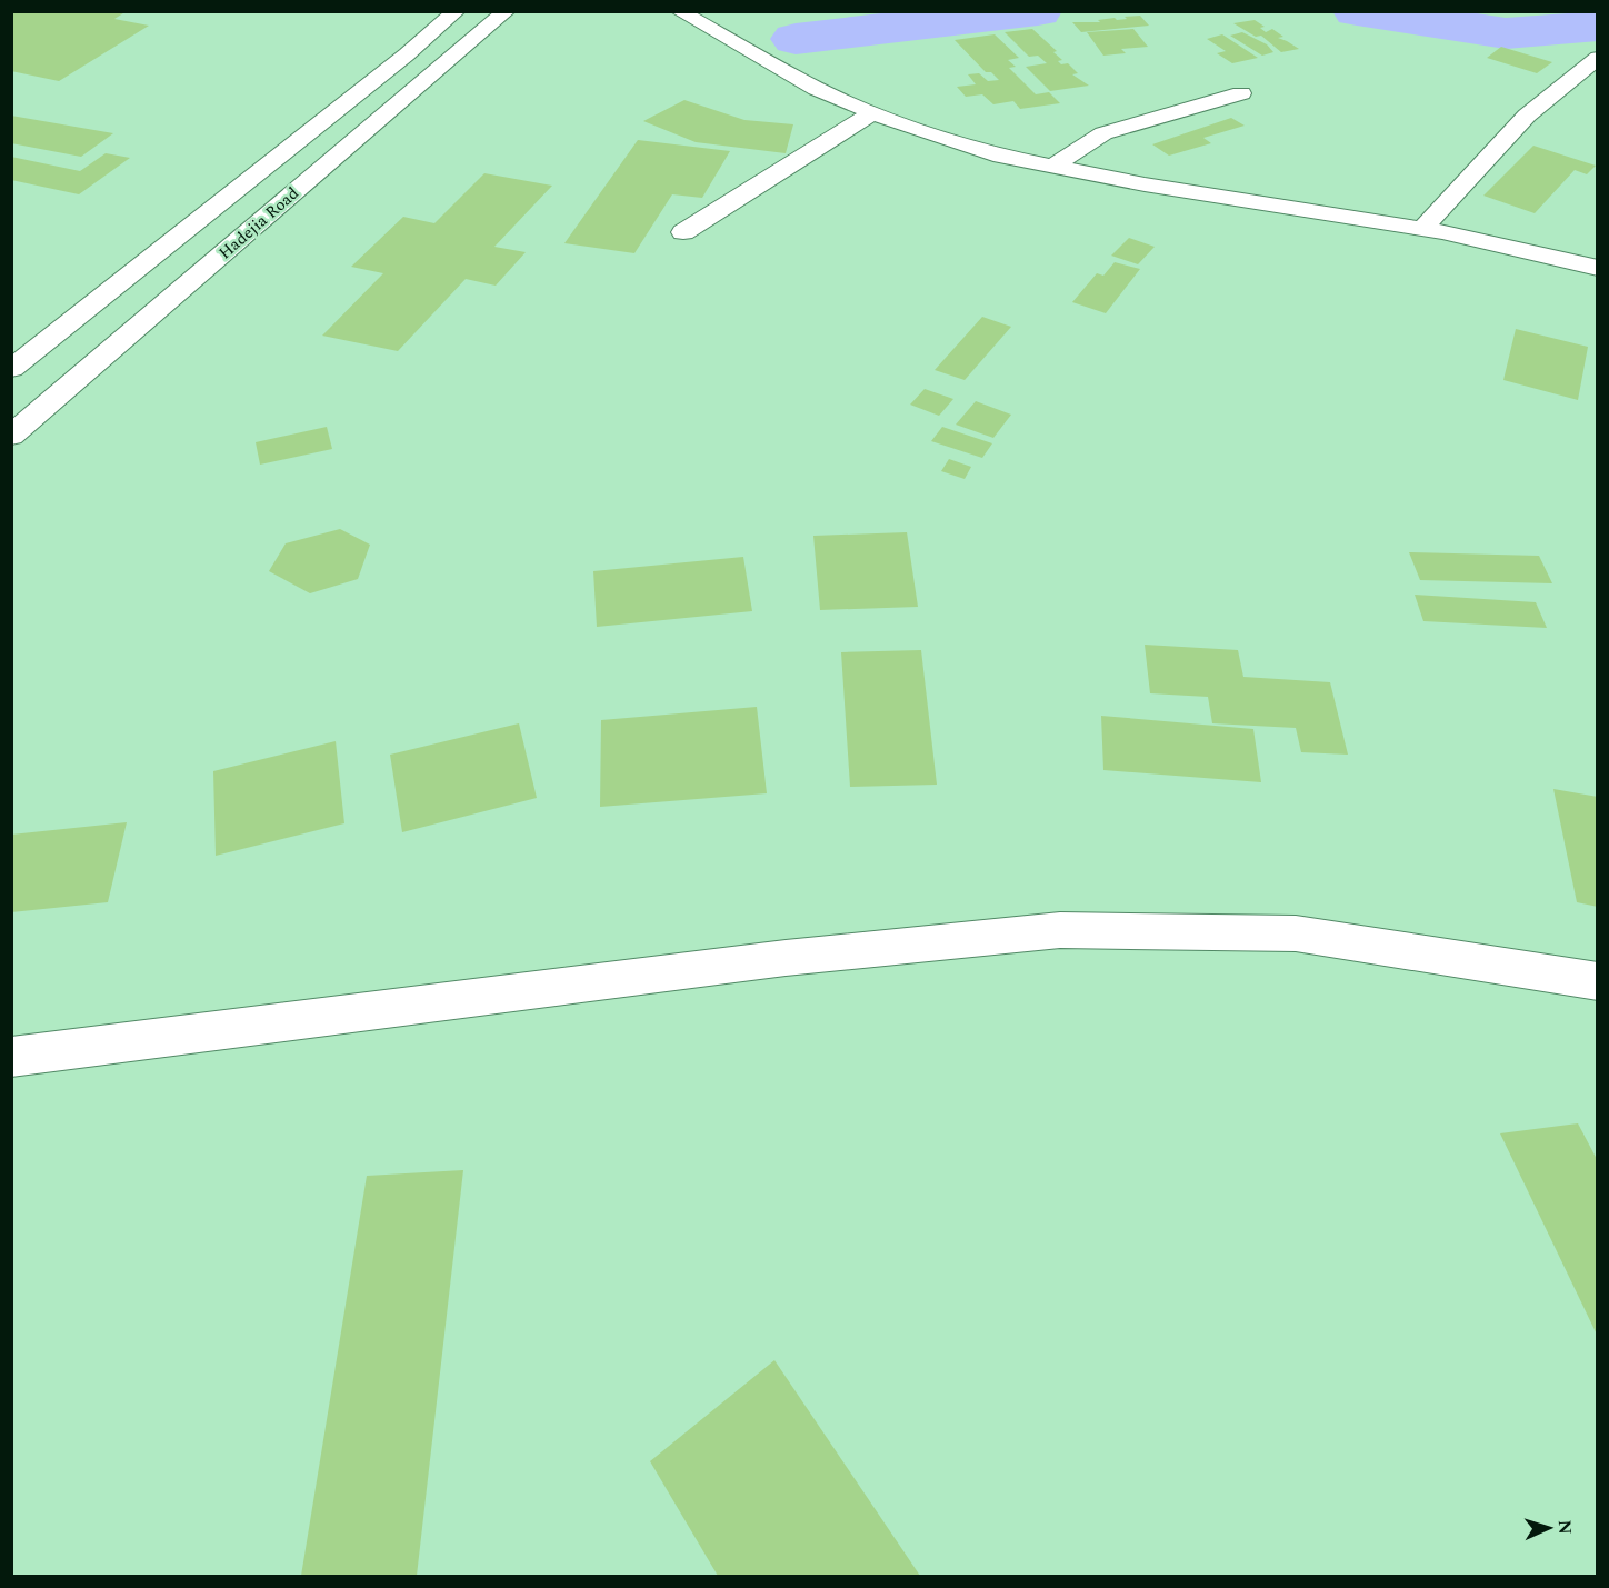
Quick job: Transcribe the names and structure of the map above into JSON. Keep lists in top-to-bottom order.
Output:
{
  "streets": {
    "street": ["Hadejia Road"]
  },
  "north": "right"
}
